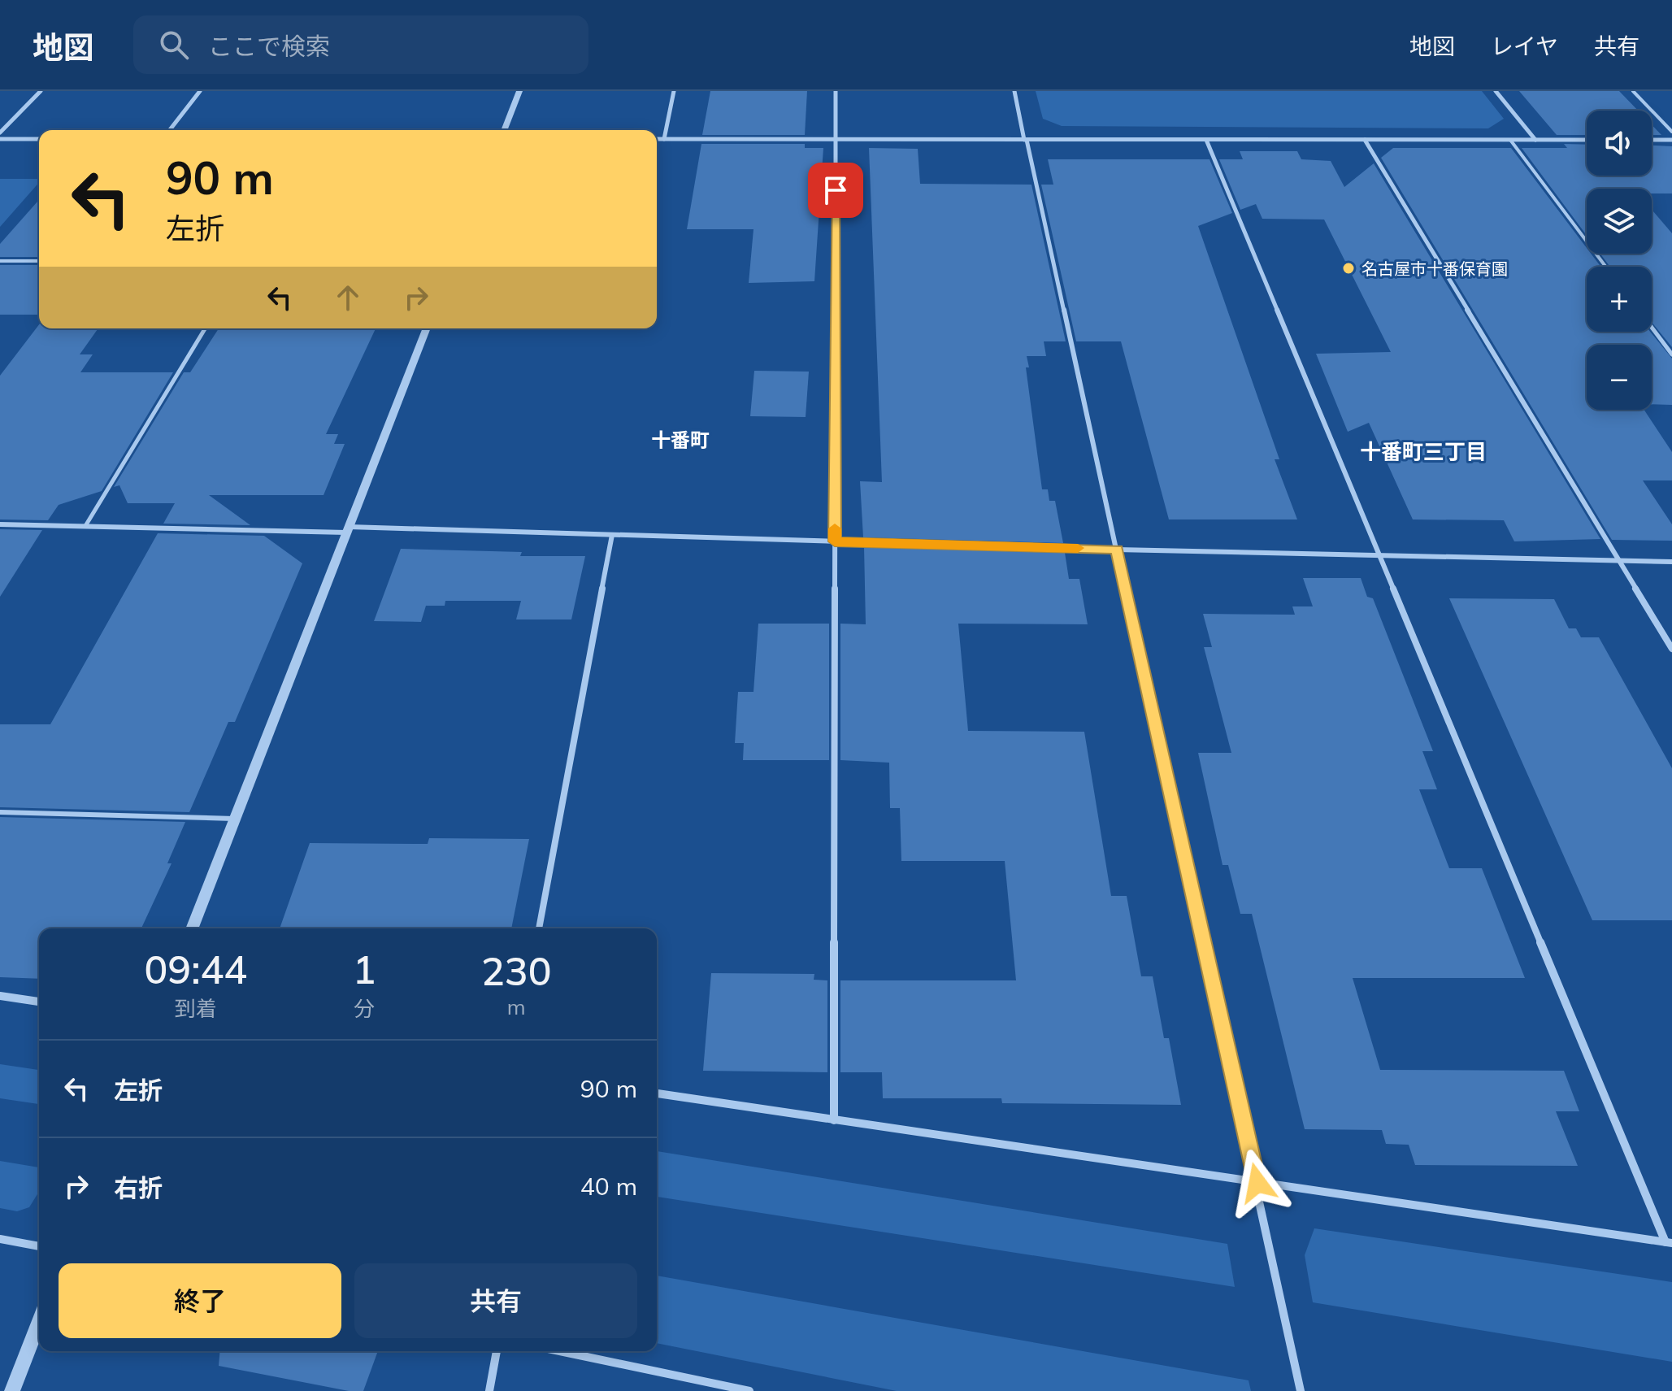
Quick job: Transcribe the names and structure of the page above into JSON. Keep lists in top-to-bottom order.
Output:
{
  "districts": ["十番町", "十番町三丁目"],
  "places": ["名古屋市十番保育園"],
  "page": {
    "header": "地図",
    "search": "ここで検索",
    "nav": ["地図", "レイヤ", "共有"],
    "map_buttons": ["+", "−"],
    "turn": ["90 m", "左折"],
    "eta": [
      "09:44",
      "到着",
      "1",
      "分",
      "230",
      "m"
    ],
    "list": [
      {
        "name": "左折",
        "value": "90 m"
      },
      {
        "name": "右折",
        "value": "40 m"
      }
    ],
    "buttons": ["終了", "共有"]
  }
}
